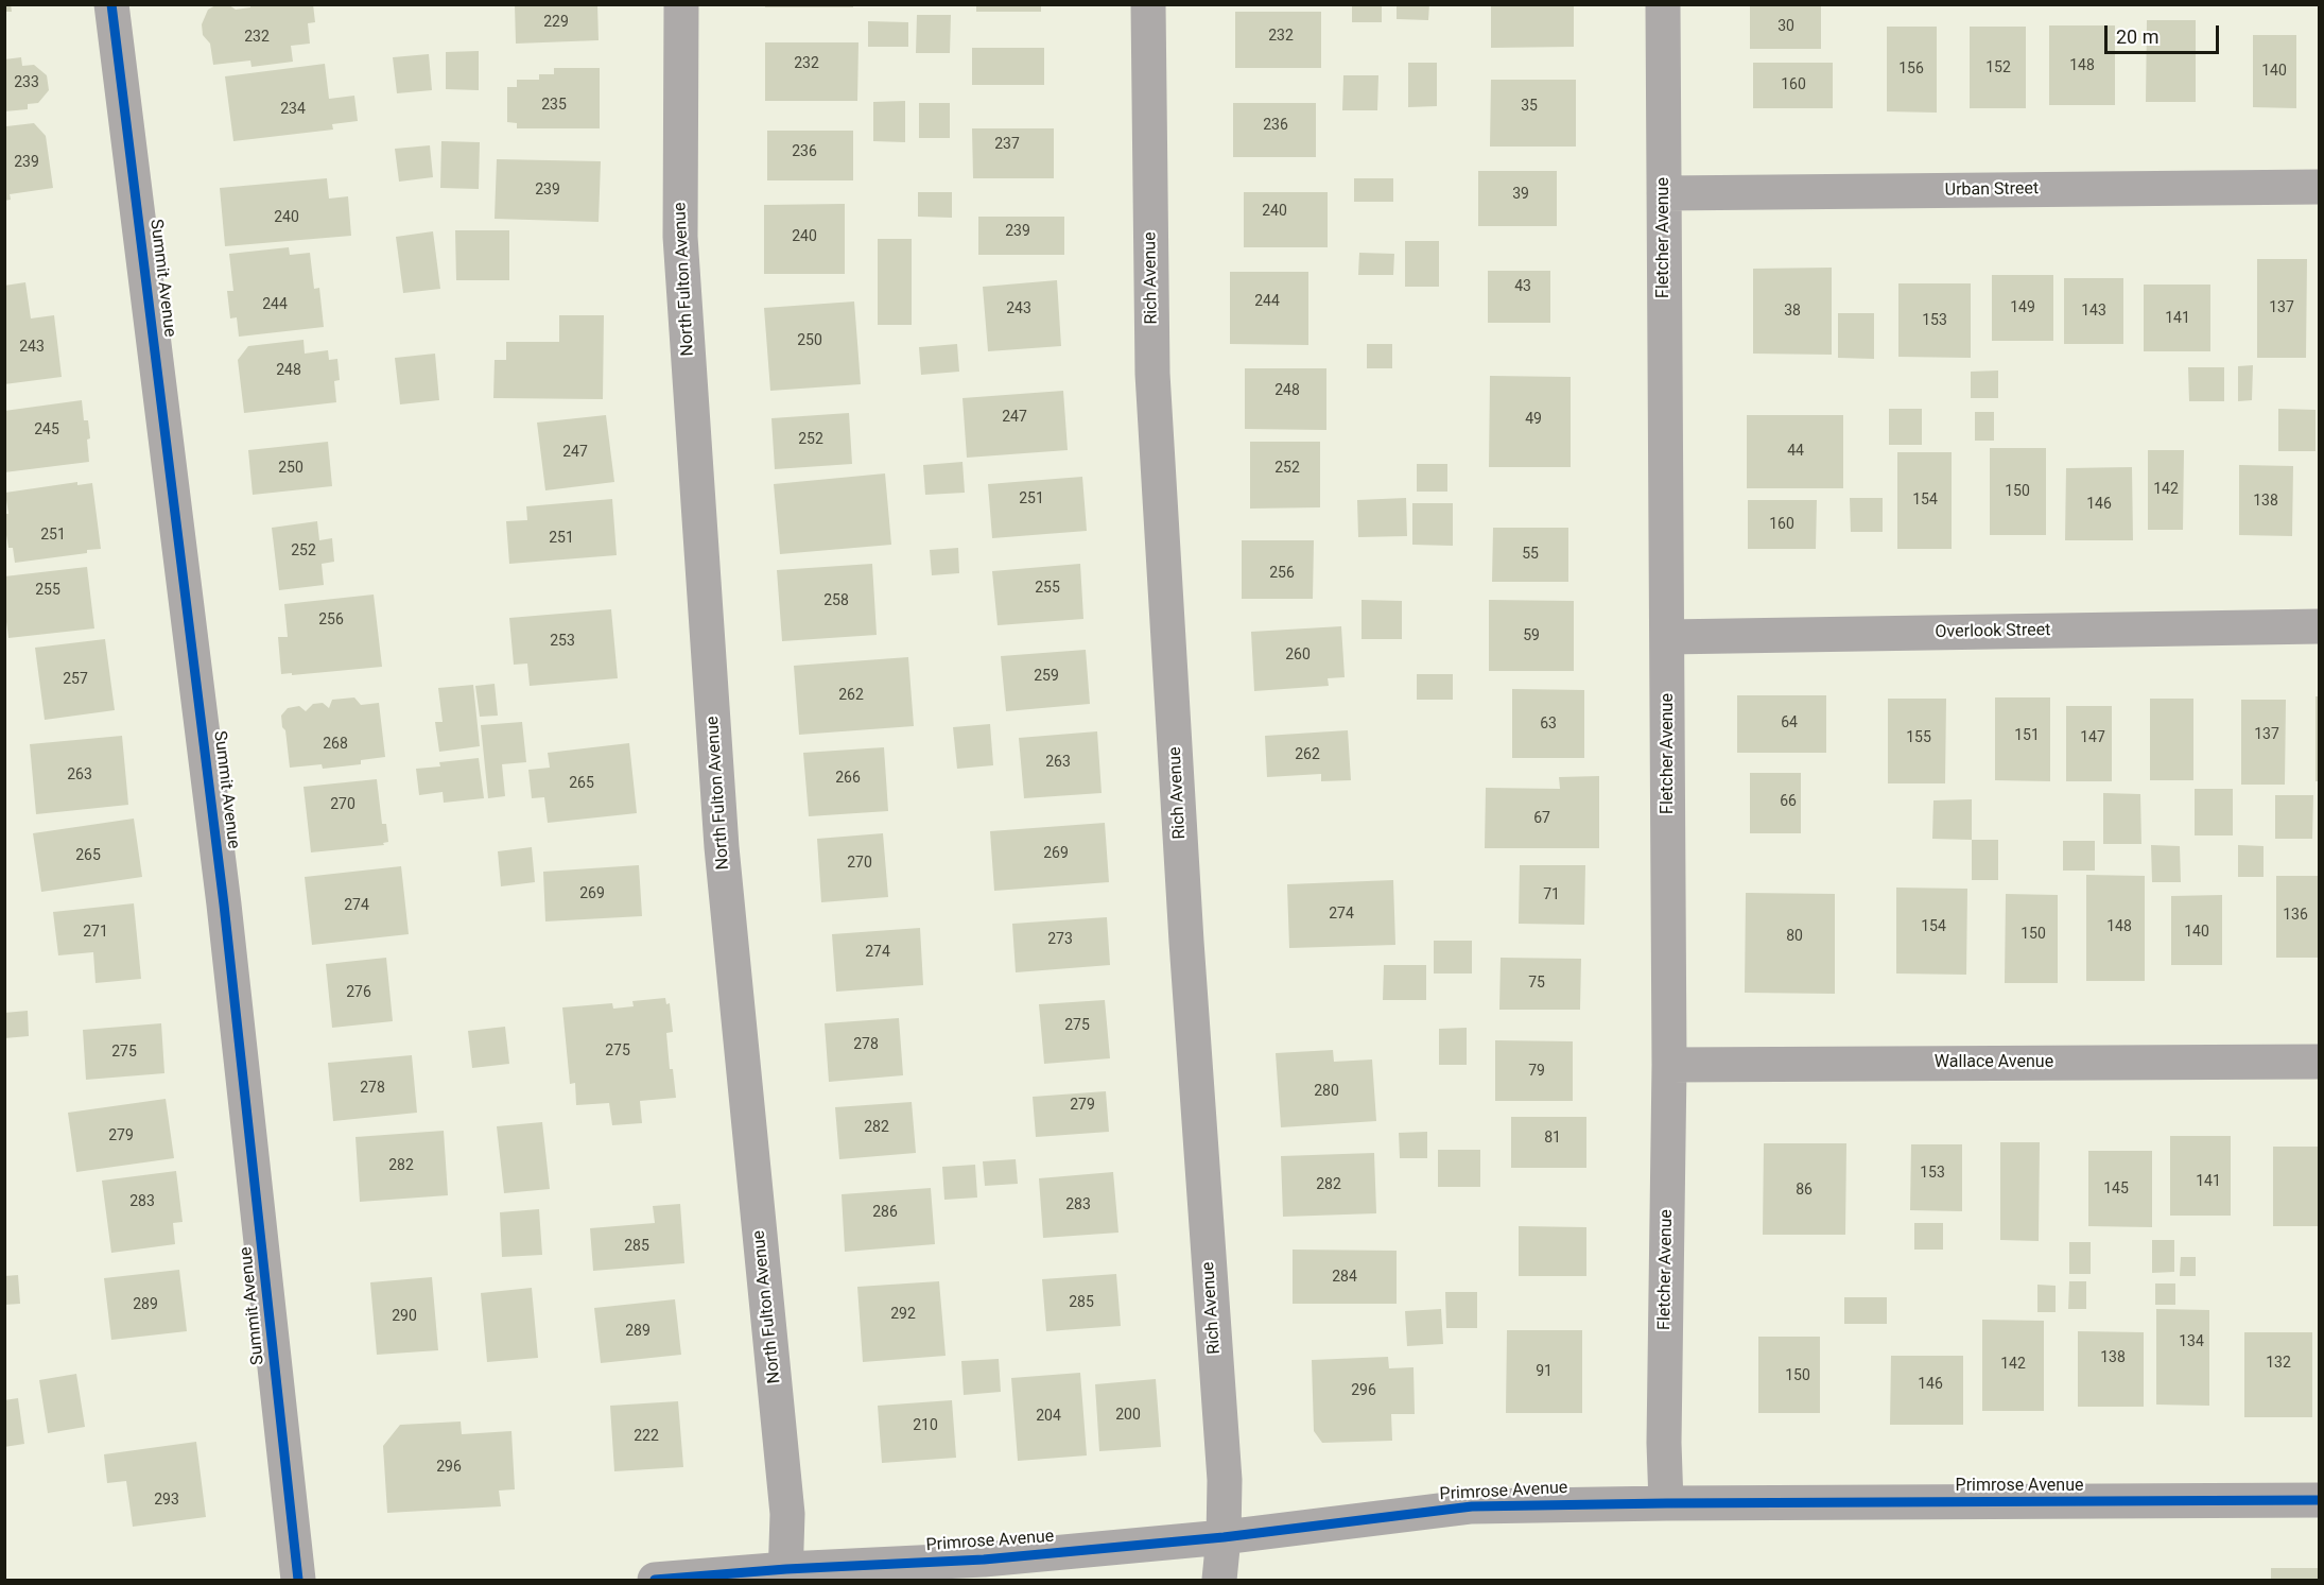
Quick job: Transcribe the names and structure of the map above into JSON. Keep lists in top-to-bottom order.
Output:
{
  "streets": {
    "street": [
      "Urban Street",
      "Fletcher Avenue",
      "Summit Avenue",
      "Rich Avenue",
      "North Fulton Avenue",
      "Overlook Street",
      "Wallace Avenue",
      "Primrose Avenue"
    ]
  },
  "crossings": [
    ["Urban Street", "Fletcher Avenue"],
    ["Fletcher Avenue", "Overlook Street"],
    ["Fletcher Avenue", "Wallace Avenue"],
    ["Fletcher Avenue", "Primrose Avenue"],
    ["Rich Avenue", "Primrose Avenue"],
    ["North Fulton Avenue", "Primrose Avenue"]
  ],
  "house_numbers": [
    "229",
    "30",
    "232",
    "232",
    "232",
    "148",
    "152",
    "156",
    "140",
    "233",
    "160",
    "235",
    "35",
    "234",
    "236",
    "237",
    "236",
    "239",
    "239",
    "39",
    "240",
    "240",
    "239",
    "240",
    "43",
    "244",
    "244",
    "149",
    "137",
    "243",
    "38",
    "143",
    "141",
    "153",
    "250",
    "243",
    "248",
    "248",
    "247",
    "49",
    "245",
    "252",
    "44",
    "247",
    "250",
    "252",
    "142",
    "150",
    "251",
    "154",
    "138",
    "146",
    "160",
    "251",
    "251",
    "252",
    "55",
    "256",
    "255",
    "255",
    "258",
    "256",
    "59",
    "253",
    "260",
    "259",
    "257",
    "262",
    "64",
    "63",
    "137",
    "151",
    "155",
    "147",
    "268",
    "262",
    "263",
    "263",
    "266",
    "265",
    "66",
    "270",
    "67",
    "269",
    "265",
    "270",
    "269",
    "71",
    "274",
    "274",
    "136",
    "154",
    "148",
    "271",
    "140",
    "150",
    "80",
    "273",
    "274",
    "75",
    "276",
    "275",
    "278",
    "275",
    "275",
    "79",
    "278",
    "280",
    "279",
    "282",
    "279",
    "81",
    "282",
    "153",
    "141",
    "282",
    "145",
    "86",
    "283",
    "283",
    "286",
    "285",
    "284",
    "285",
    "289",
    "292",
    "290",
    "289",
    "134",
    "138",
    "132",
    "142",
    "91",
    "150",
    "146",
    "296",
    "200",
    "204",
    "210",
    "222",
    "296",
    "293"
  ],
  "scale_bar": "20 m"
}
